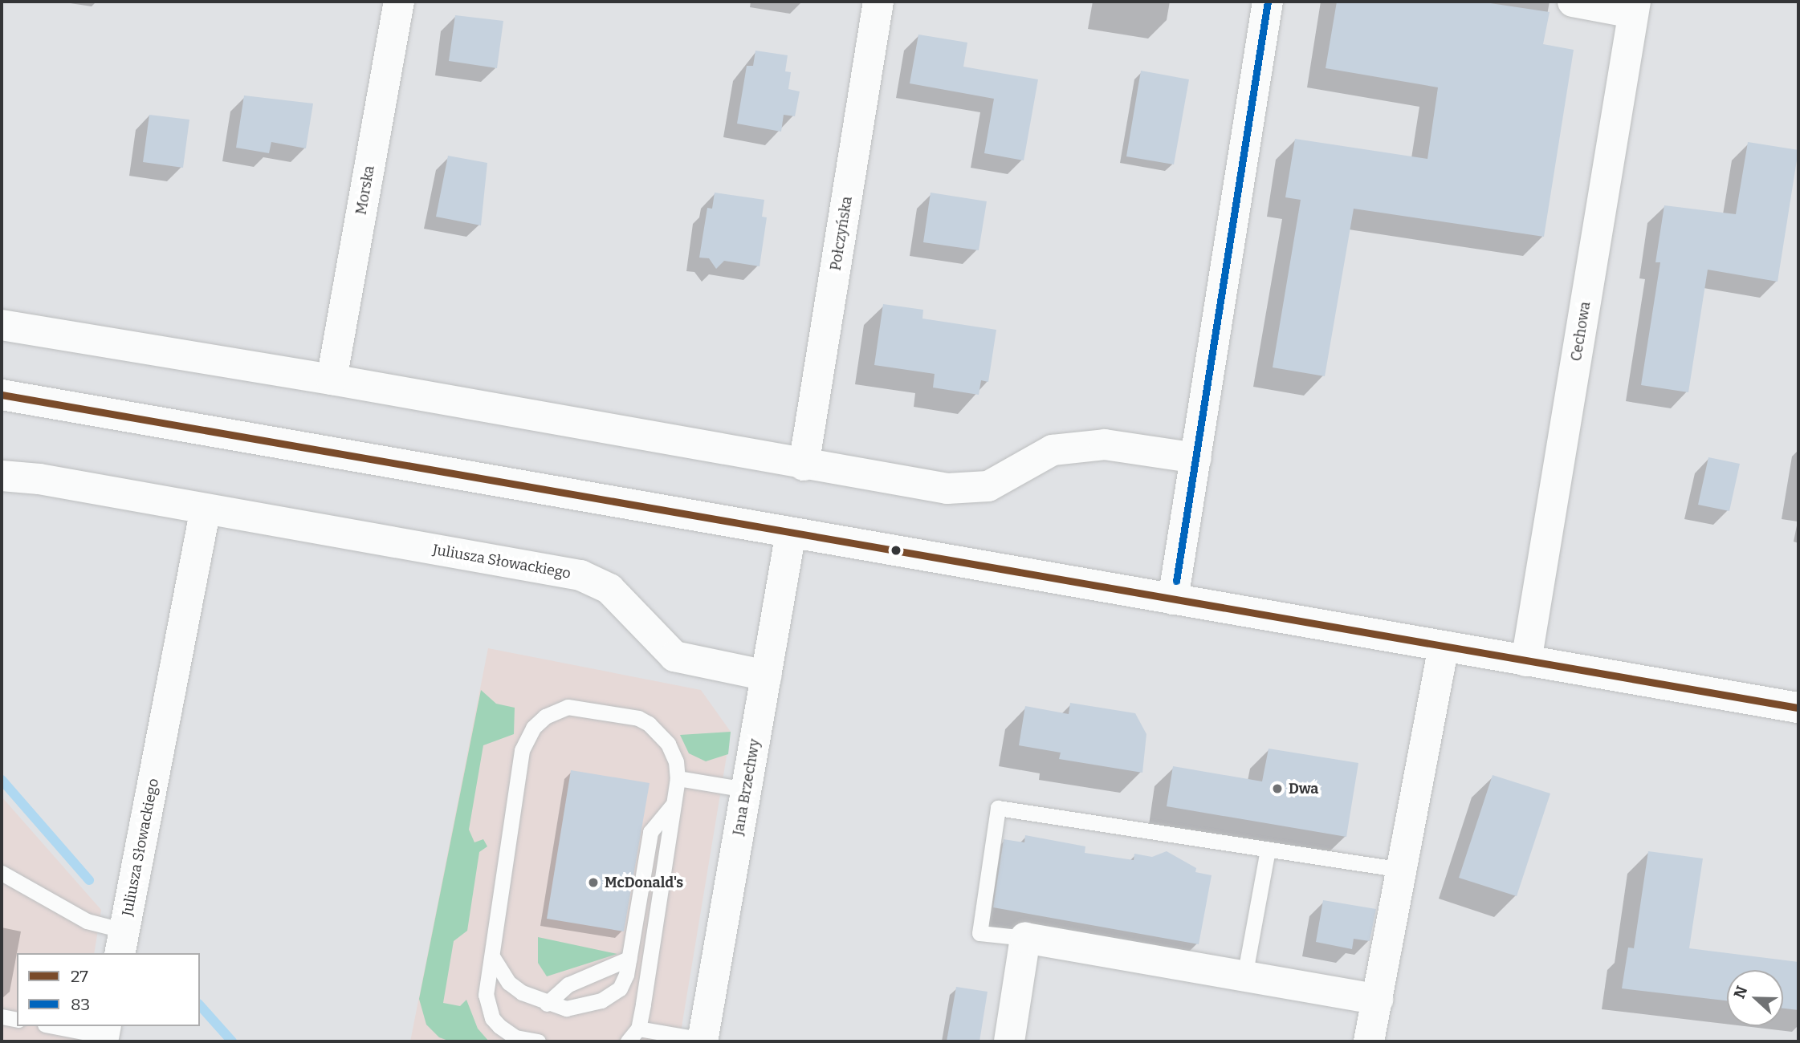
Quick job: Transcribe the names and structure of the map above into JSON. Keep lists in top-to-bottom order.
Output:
{
  "streets": {
    "street": [
      "Morska",
      "Połczyńska",
      "Cechowa",
      "Juliusza Słowackiego",
      "Jana Brzechwy"
    ]
  },
  "crossings": [
    ["Juliusza Słowackiego", "Jana Brzechwy"]
  ],
  "places": ["Dwa", "McDonald's"],
  "lines": ["transit line 83", "transit line 27"],
  "legend": ["27", "83"],
  "north": "left"
}
